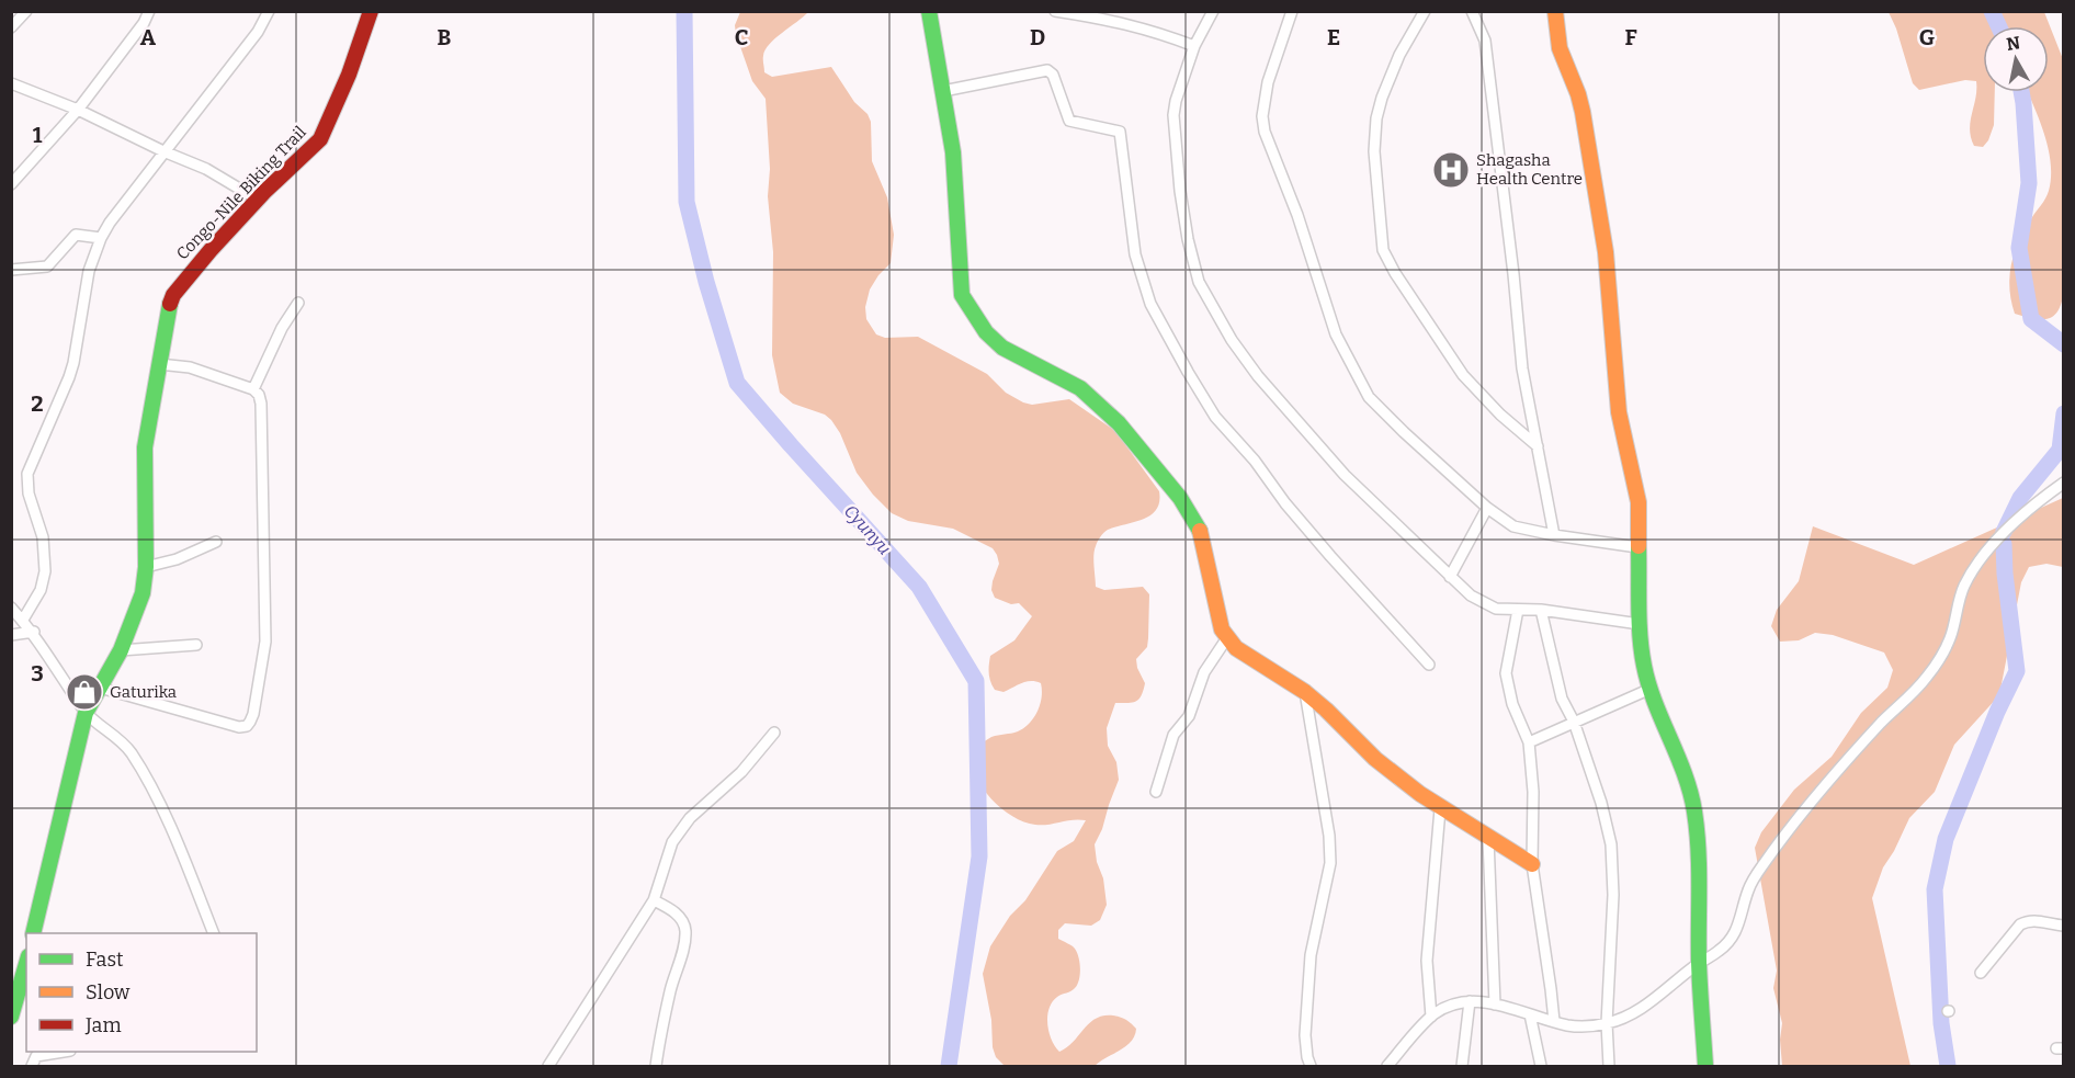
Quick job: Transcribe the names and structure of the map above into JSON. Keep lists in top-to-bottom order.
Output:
{
  "streets": {
    "street": ["Congo-Nile Biking Trail"]
  },
  "water": ["Cyunyu"],
  "places": {
    "hospital": ["Shagasha Health Centre"],
    "shop": ["Gaturika"]
  },
  "legend": ["Fast", "Slow", "Jam"],
  "north": "top",
  "grid": {
    "columns": [
      "A",
      "B",
      "C",
      "D",
      "E",
      "F",
      "G"
    ],
    "rows": ["1", "2", "3"]
  }
}
